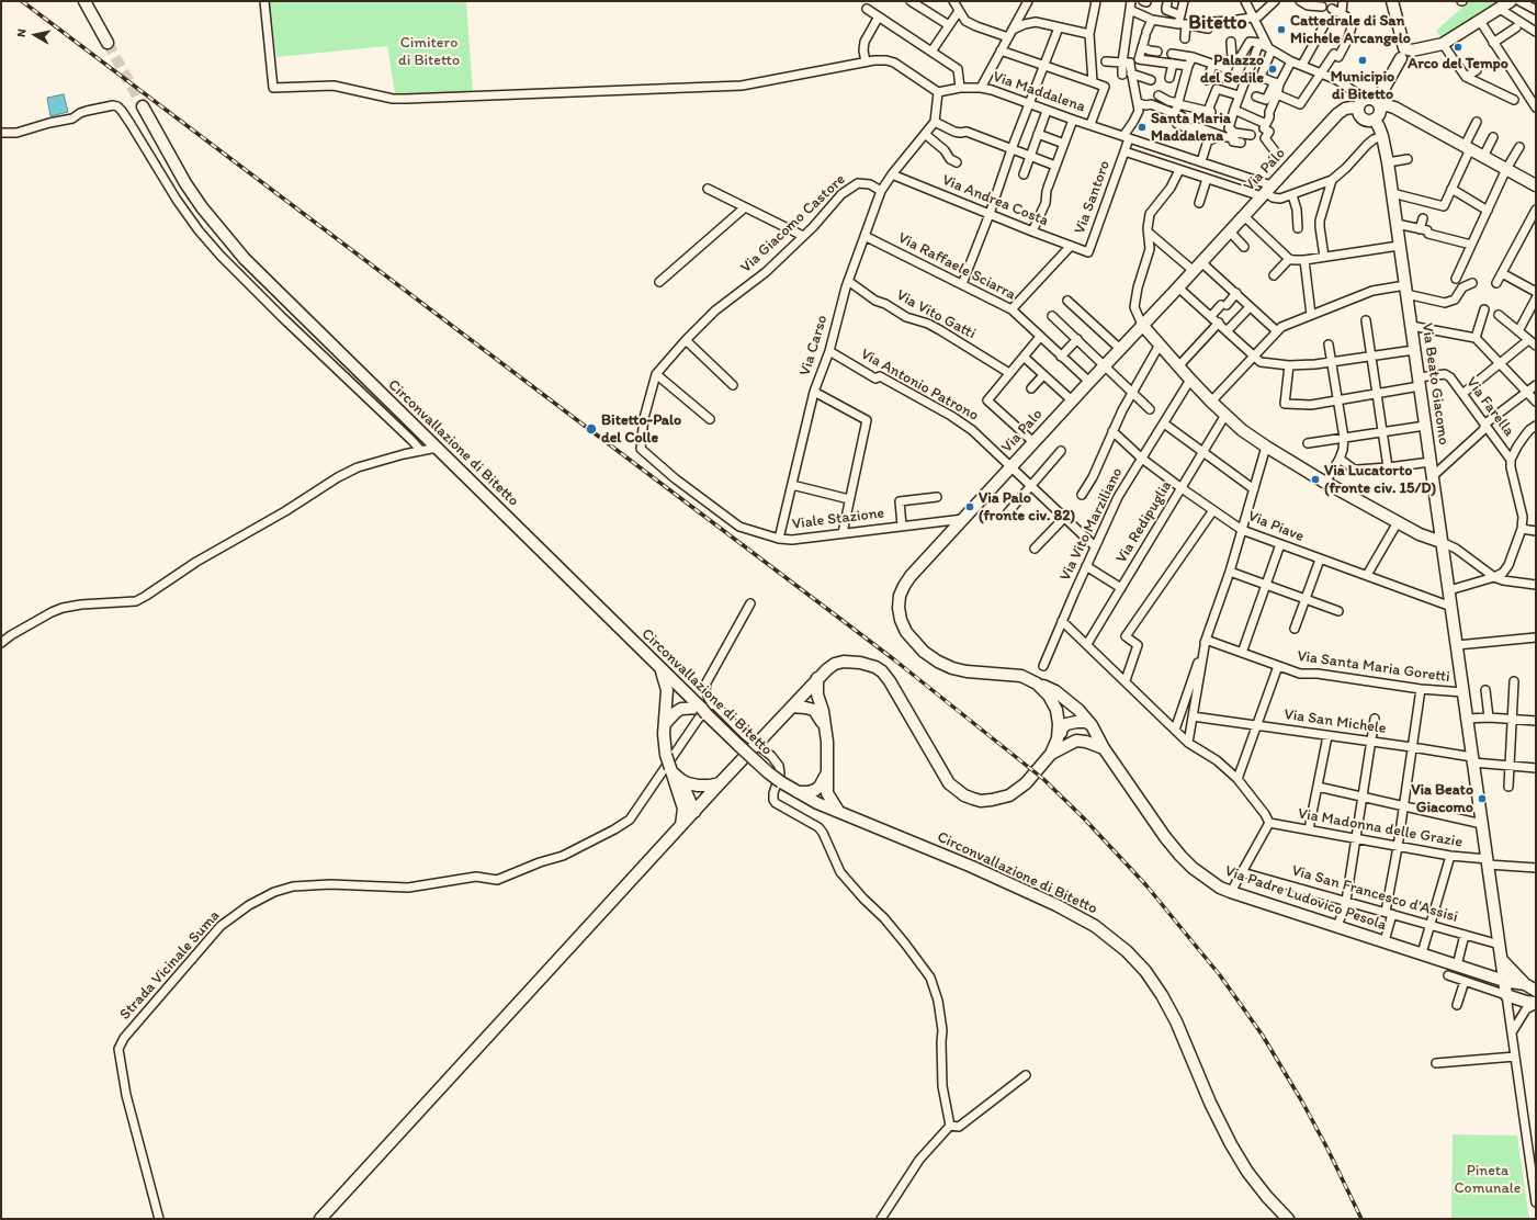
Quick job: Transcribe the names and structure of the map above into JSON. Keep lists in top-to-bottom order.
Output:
{
  "streets": {
    "main road": [
      "Via Palo",
      "Via Beato Giacomo",
      "Circonvallazione di Bitetto",
      "Via Padre Ludovico Pesola"
    ],
    "street": [
      "Via Maddalena",
      "Via Santoro",
      "Via Andrea Costa",
      "Via Giacomo Castore",
      "Via Raffaele Sciarra",
      "Via Vito Gatti",
      "Via Carso",
      "Via Antonio Patrono",
      "Via Farella",
      "Viale Stazione",
      "Via Redipuglia",
      "Via Vito Marziliano",
      "Via Piave",
      "Via Santa Maria Goretti",
      "Via San Michele",
      "Via Madonna delle Grazie",
      "Via San Francesco d'Assisi",
      "Strada Vicinale Suma"
    ]
  },
  "crossings": [
    ["Via Maddalena", "Via Palo"],
    ["Via Palo", "Via Raffaele Sciarra"],
    ["Via Palo", "Via Beato Giacomo"],
    ["Via Palo", "Via Antonio Patrono"],
    ["Via Palo", "Viale Stazione"],
    ["Via Palo", "Via Padre Ludovico Pesola"],
    ["Via Santoro", "Via Andrea Costa"],
    ["Via Giacomo Castore", "Via Carso"],
    ["Via Giacomo Castore", "Viale Stazione"],
    ["Via Raffaele Sciarra", "Via Carso"],
    ["Via Vito Gatti", "Via Carso"],
    ["Via Carso", "Via Antonio Patrono"],
    ["Via Carso", "Viale Stazione"],
    ["Via Beato Giacomo", "Via Farella"],
    ["Via Beato Giacomo", "Via Piave"],
    ["Via Beato Giacomo", "Via Santa Maria Goretti"],
    ["Via Beato Giacomo", "Via San Michele"],
    ["Via Beato Giacomo", "Via Madonna delle Grazie"],
    ["Via Beato Giacomo", "Via San Francesco d'Assisi"],
    ["Via Beato Giacomo", "Via Padre Ludovico Pesola"],
    ["Via Antonio Patrono", "Via Vito Marziliano"],
    ["Via Redipuglia", "Via Piave"],
    ["Via Vito Marziliano", "Via Piave"]
  ],
  "districts": ["Bitetto"],
  "parks": ["Cimitero di Bitetto", "Pineta Comunale"],
  "places": [
    "Cattedrale di San Michele Arcangelo",
    "Arco del Tempo",
    "Municipio di Bitetto",
    "Palazzo del Sedile",
    "Santa Maria Maddalena",
    "Bitetto-Palo del Colle",
    "Via Lucatorto (fronte civ. 15/D)",
    "Via Palo (fronte civ. 82)",
    "Via Beato Giacomo"
  ],
  "north": "left"
}
